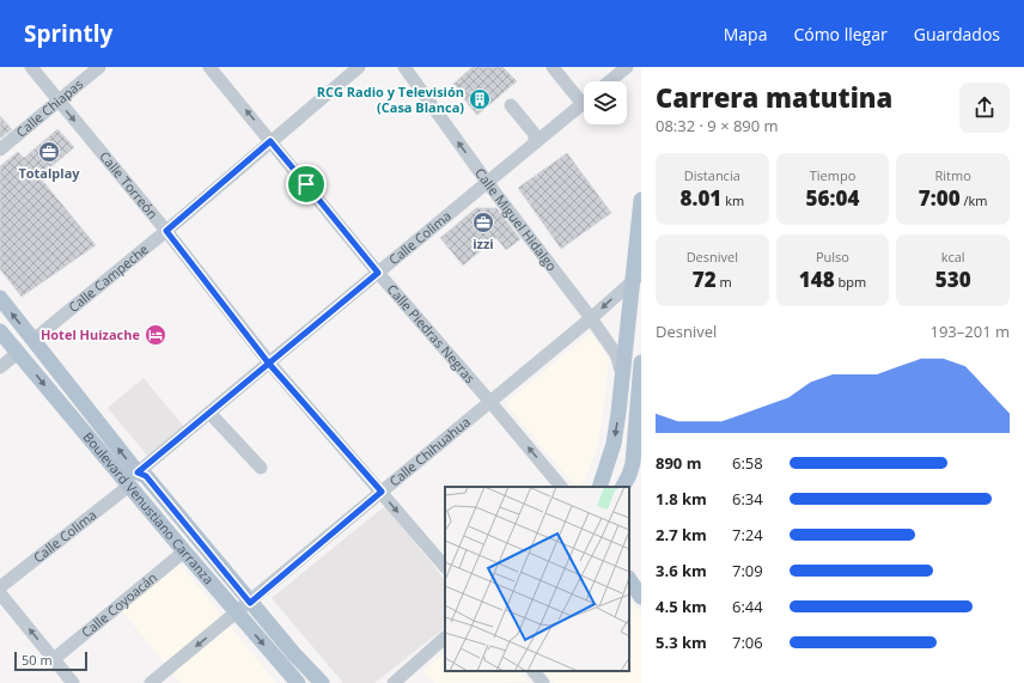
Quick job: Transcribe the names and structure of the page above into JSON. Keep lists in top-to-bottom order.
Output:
{
  "streets": {
    "main road": ["Boulevard Venustiano Carranza"],
    "street": [
      "Calle Chiapas",
      "Calle Torreón",
      "Calle Miguel Hidalgo",
      "Calle Colima",
      "Calle Campeche",
      "Calle Piedras Negras",
      "Calle Chihuahua",
      "Calle Coyoacán"
    ]
  },
  "crossings": [
    ["Calle Chiapas", "Calle Torreón"],
    ["Calle Torreón", "Calle Colima"],
    ["Calle Torreón", "Calle Campeche"],
    ["Calle Torreón", "Calle Chihuahua"],
    ["Calle Miguel Hidalgo", "Calle Colima"],
    ["Calle Miguel Hidalgo", "Calle Chihuahua"],
    ["Calle Colima", "Calle Piedras Negras"],
    ["Calle Colima", "Boulevard Venustiano Carranza"],
    ["Calle Campeche", "Calle Piedras Negras"],
    ["Calle Campeche", "Boulevard Venustiano Carranza"],
    ["Calle Piedras Negras", "Calle Chihuahua"],
    ["Calle Chihuahua", "Boulevard Venustiano Carranza"],
    ["Boulevard Venustiano Carranza", "Calle Coyoacán"]
  ],
  "one_way": ["Calle Torreón", "Calle Piedras Negras"],
  "places": {
    "building": ["RCG Radio y Televisión (Casa Blanca)"],
    "office": ["Totalplay", "izzi"],
    "hotel": ["Hotel Huizache"]
  },
  "scale_bar": "50 m",
  "page": {
    "header": "Sprintly",
    "nav": ["Mapa", "Cómo llegar", "Guardados"],
    "heading": ["Carrera matutina", "08:32 · 9 × 890 m"],
    "stats": [
      ["Distancia", "8.01 km"],
      ["Tiempo", "56:04"],
      ["Ritmo", "7:00 /km"],
      ["Desnivel", "72 m"],
      ["Pulso", "148 bpm"],
      ["kcal", "530"]
    ],
    "chart": ["Desnivel", "193–201 m"],
    "list": [
      {
        "name": "890 m",
        "note": "6:58"
      },
      {
        "name": "1.8 km",
        "note": "6:34"
      },
      {
        "name": "2.7 km",
        "note": "7:24"
      },
      {
        "name": "3.6 km",
        "note": "7:09"
      },
      {
        "name": "4.5 km",
        "note": "6:44"
      },
      {
        "name": "5.3 km",
        "note": "7:06"
      }
    ],
    "scale": "50 m"
  }
}
